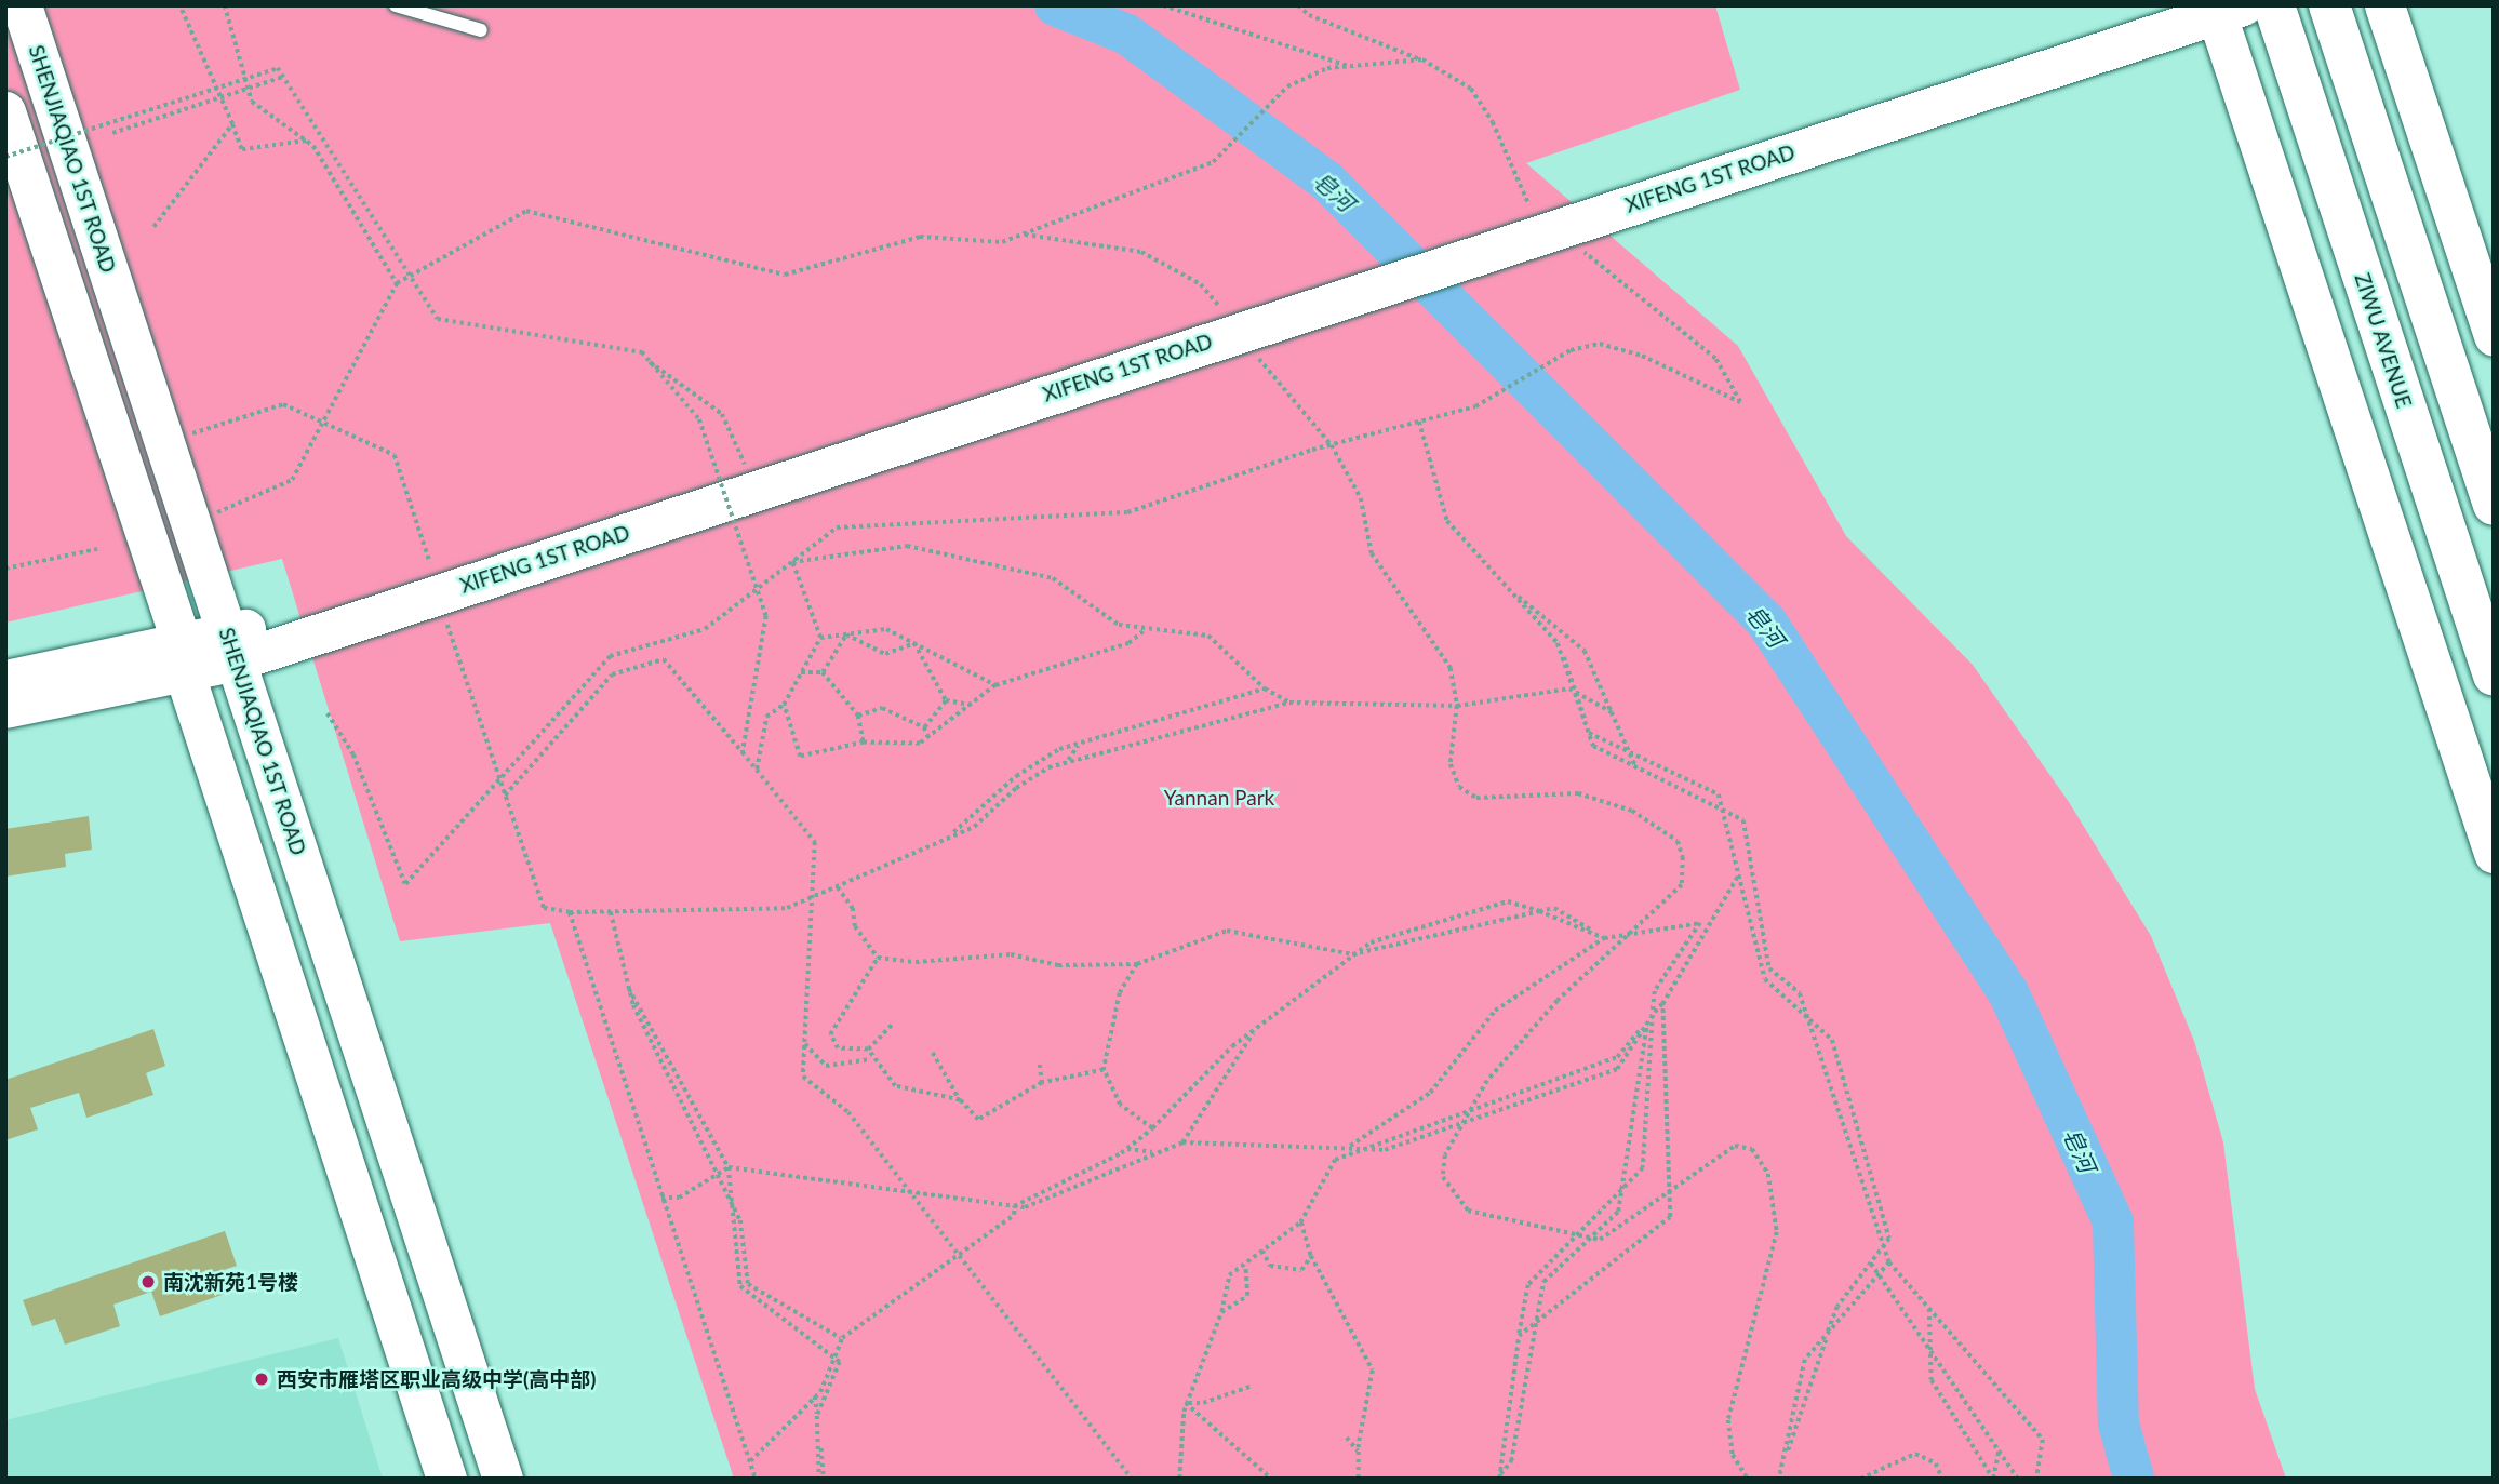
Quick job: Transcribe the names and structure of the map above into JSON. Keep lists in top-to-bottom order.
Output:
{
  "streets": {
    "main road": ["SHENJIAQIAO 1ST ROAD", "XIFENG 1ST ROAD", "ZIWU AVENUE"]
  },
  "crossings": [
    ["SHENJIAQIAO 1ST ROAD", "XIFENG 1ST ROAD"]
  ],
  "water": ["皂河"],
  "parks": ["Yannan Park"],
  "places": ["南沈新苑1号楼", "西安市雁塔区职业高级中学(高中部)"]
}
